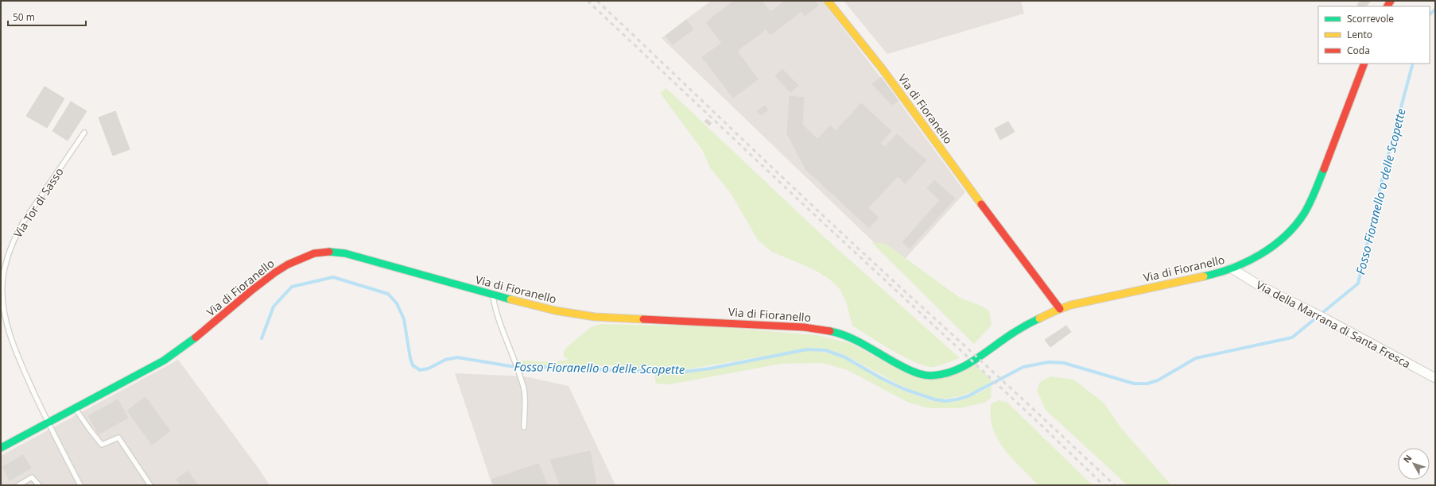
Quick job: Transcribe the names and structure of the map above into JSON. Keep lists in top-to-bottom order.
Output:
{
  "streets": {
    "street": ["Via di Fioranello", "Via della Marrana di Santa Fresca"],
    "lane": ["Via Tor di Sasso"]
  },
  "crossings": [
    ["Via di Fioranello", "Via Tor di Sasso"],
    ["Via di Fioranello", "Via della Marrana di Santa Fresca"]
  ],
  "water": ["Fosso Fioranello o delle Scopette"],
  "legend": ["Scorrevole", "Lento", "Coda"],
  "scale_bar": "50 m",
  "north": "top left"
}
